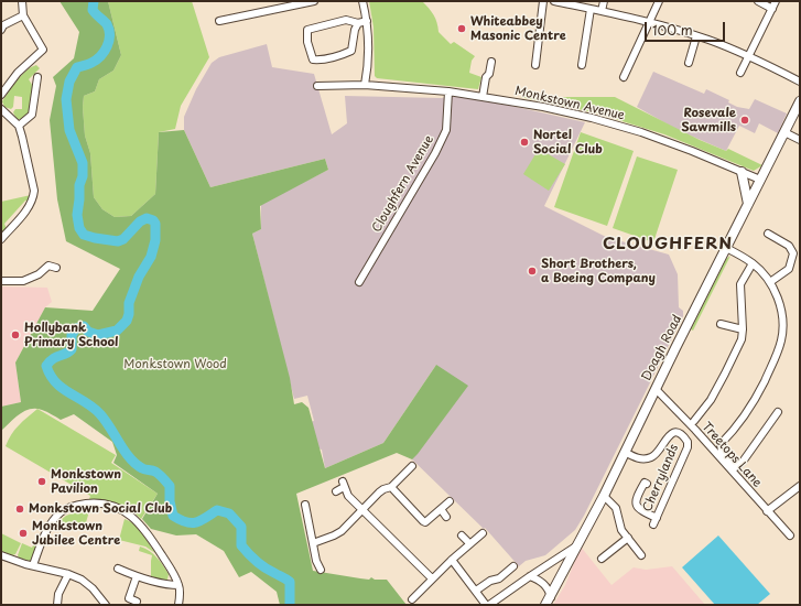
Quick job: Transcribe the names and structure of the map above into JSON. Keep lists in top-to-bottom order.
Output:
{
  "streets": {
    "main road": ["Doagh Road"],
    "street": [
      "Monkstown Avenue",
      "Cloughfern Avenue",
      "Treetops Lane",
      "Cherrylands"
    ]
  },
  "crossings": [
    ["Monkstown Avenue", "Cloughfern Avenue"],
    ["Monkstown Avenue", "Doagh Road"],
    ["Doagh Road", "Treetops Lane"],
    ["Doagh Road", "Cherrylands"]
  ],
  "districts": ["CLOUGHFERN"],
  "parks": ["Monkstown Wood"],
  "places": [
    "Whiteabbey Masonic Centre",
    "Rosevale Sawmills",
    "Nortel Social Club",
    "Short Brothers, a Boeing Company",
    "Hollybank Primary School",
    "Monkstown Pavilion",
    "Monkstown Social Club",
    "Monkstown Jubilee Centre"
  ],
  "scale_bar": "100 m"
}
